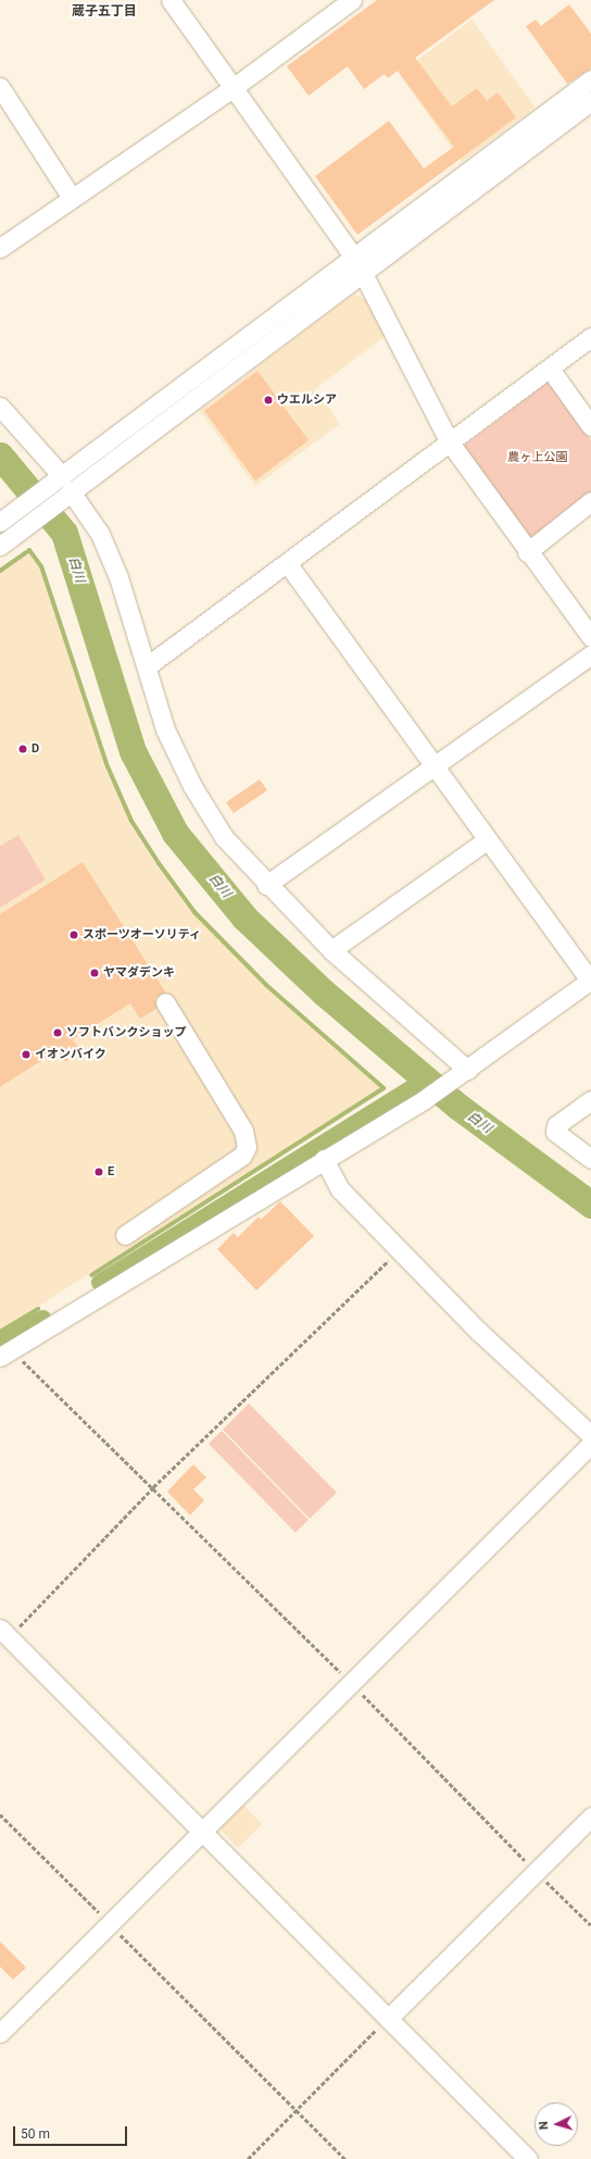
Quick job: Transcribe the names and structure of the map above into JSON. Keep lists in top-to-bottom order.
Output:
{
  "districts": ["蔵子五丁目"],
  "water": ["白川"],
  "parks": ["農ヶ上公園"],
  "places": [
    "ウエルシア",
    "D",
    "スポーツオーソリティ",
    "ヤマダデンキ",
    "ソフトバンクショップ",
    "イオンバイク",
    "E"
  ],
  "scale_bar": "50 m",
  "north": "left"
}
